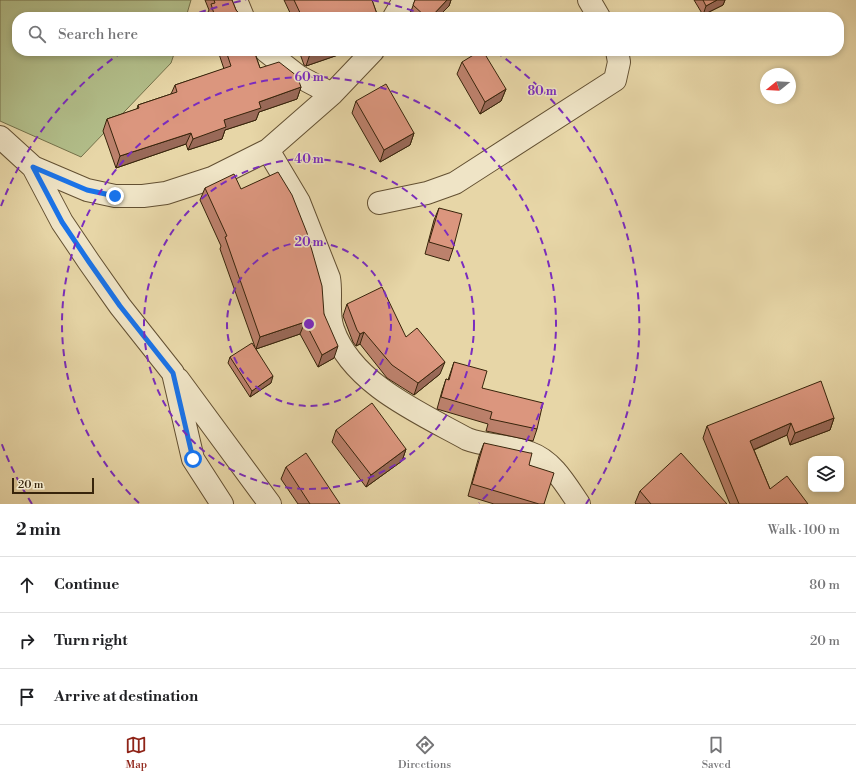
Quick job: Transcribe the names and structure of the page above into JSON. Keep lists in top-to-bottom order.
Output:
{
  "scale_bar": "20 m",
  "north": "left",
  "page": {
    "search": "Search here",
    "scale": "20 m",
    "heading": ["2 min", "Walk · 100 m"],
    "list": [
      ["Continue", "80 m"],
      ["Turn right", "20 m"],
      "Arrive at destination"
    ],
    "nav": ["Map", "Directions", "Saved"]
  },
  "rings": [
    "60 m",
    "80 m",
    "40 m",
    "20 m"
  ]
}
